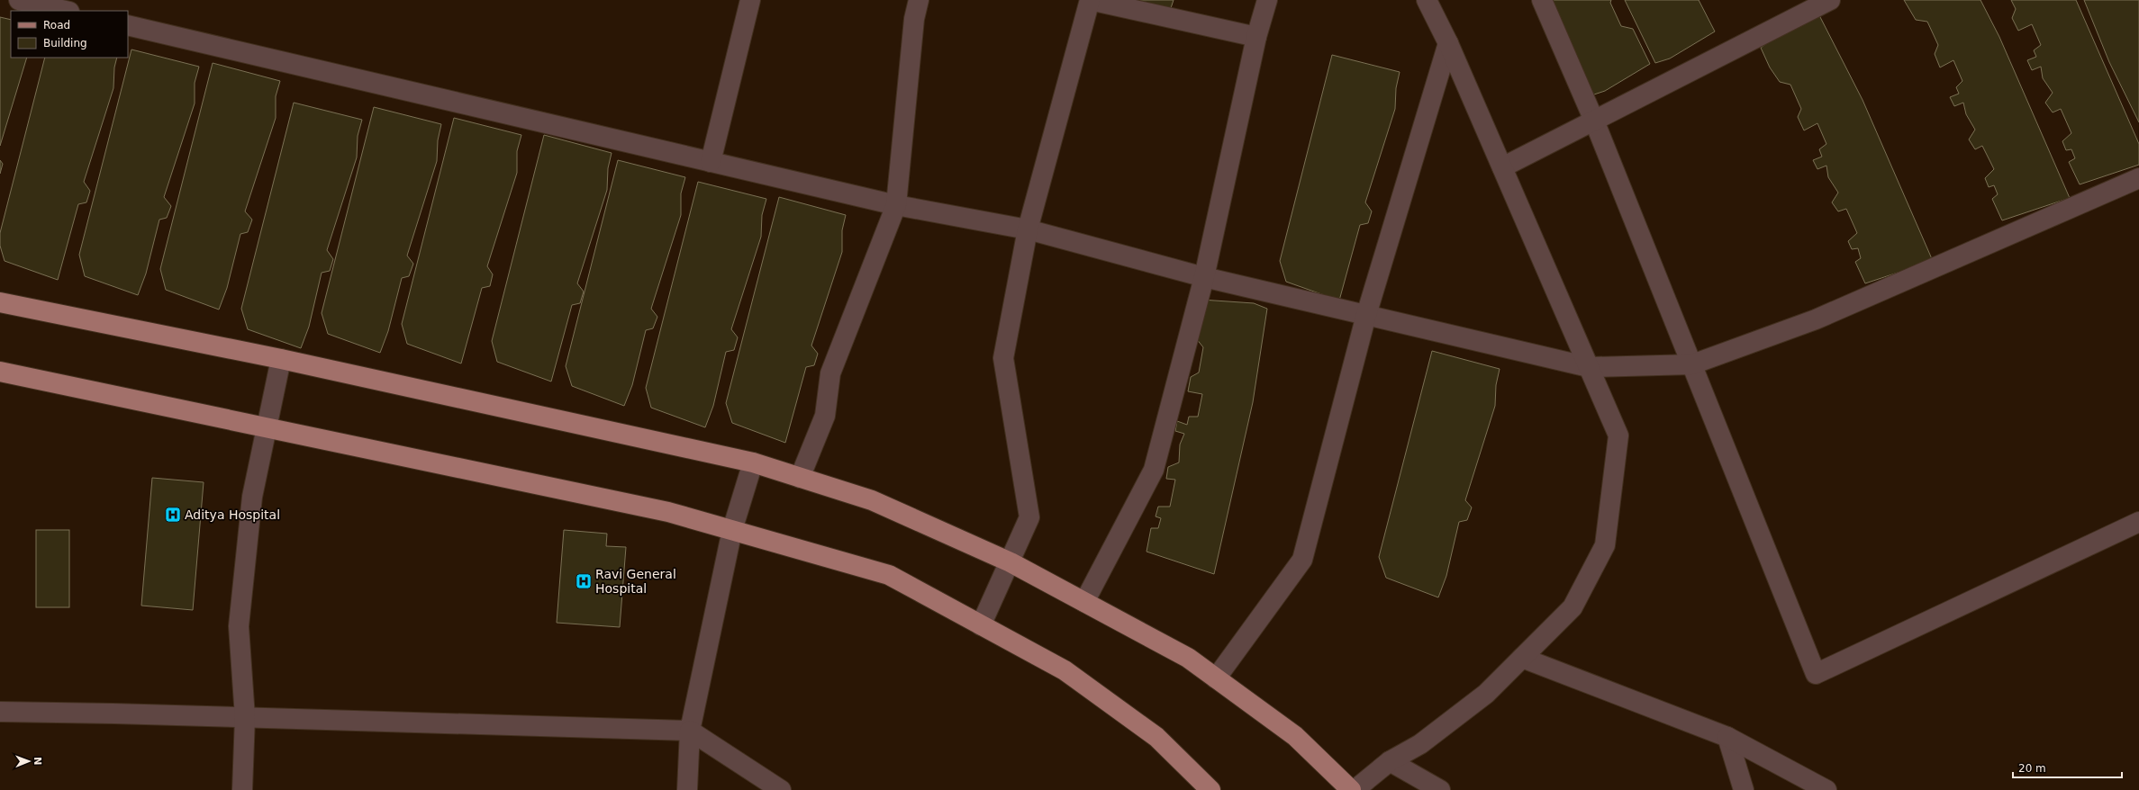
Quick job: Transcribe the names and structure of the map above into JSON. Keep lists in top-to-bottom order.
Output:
{
  "places": {
    "hospital": ["Aditya Hospital", "Ravi General Hospital"]
  },
  "legend": ["Road", "Building"],
  "scale_bar": "20 m",
  "north": "right"
}
